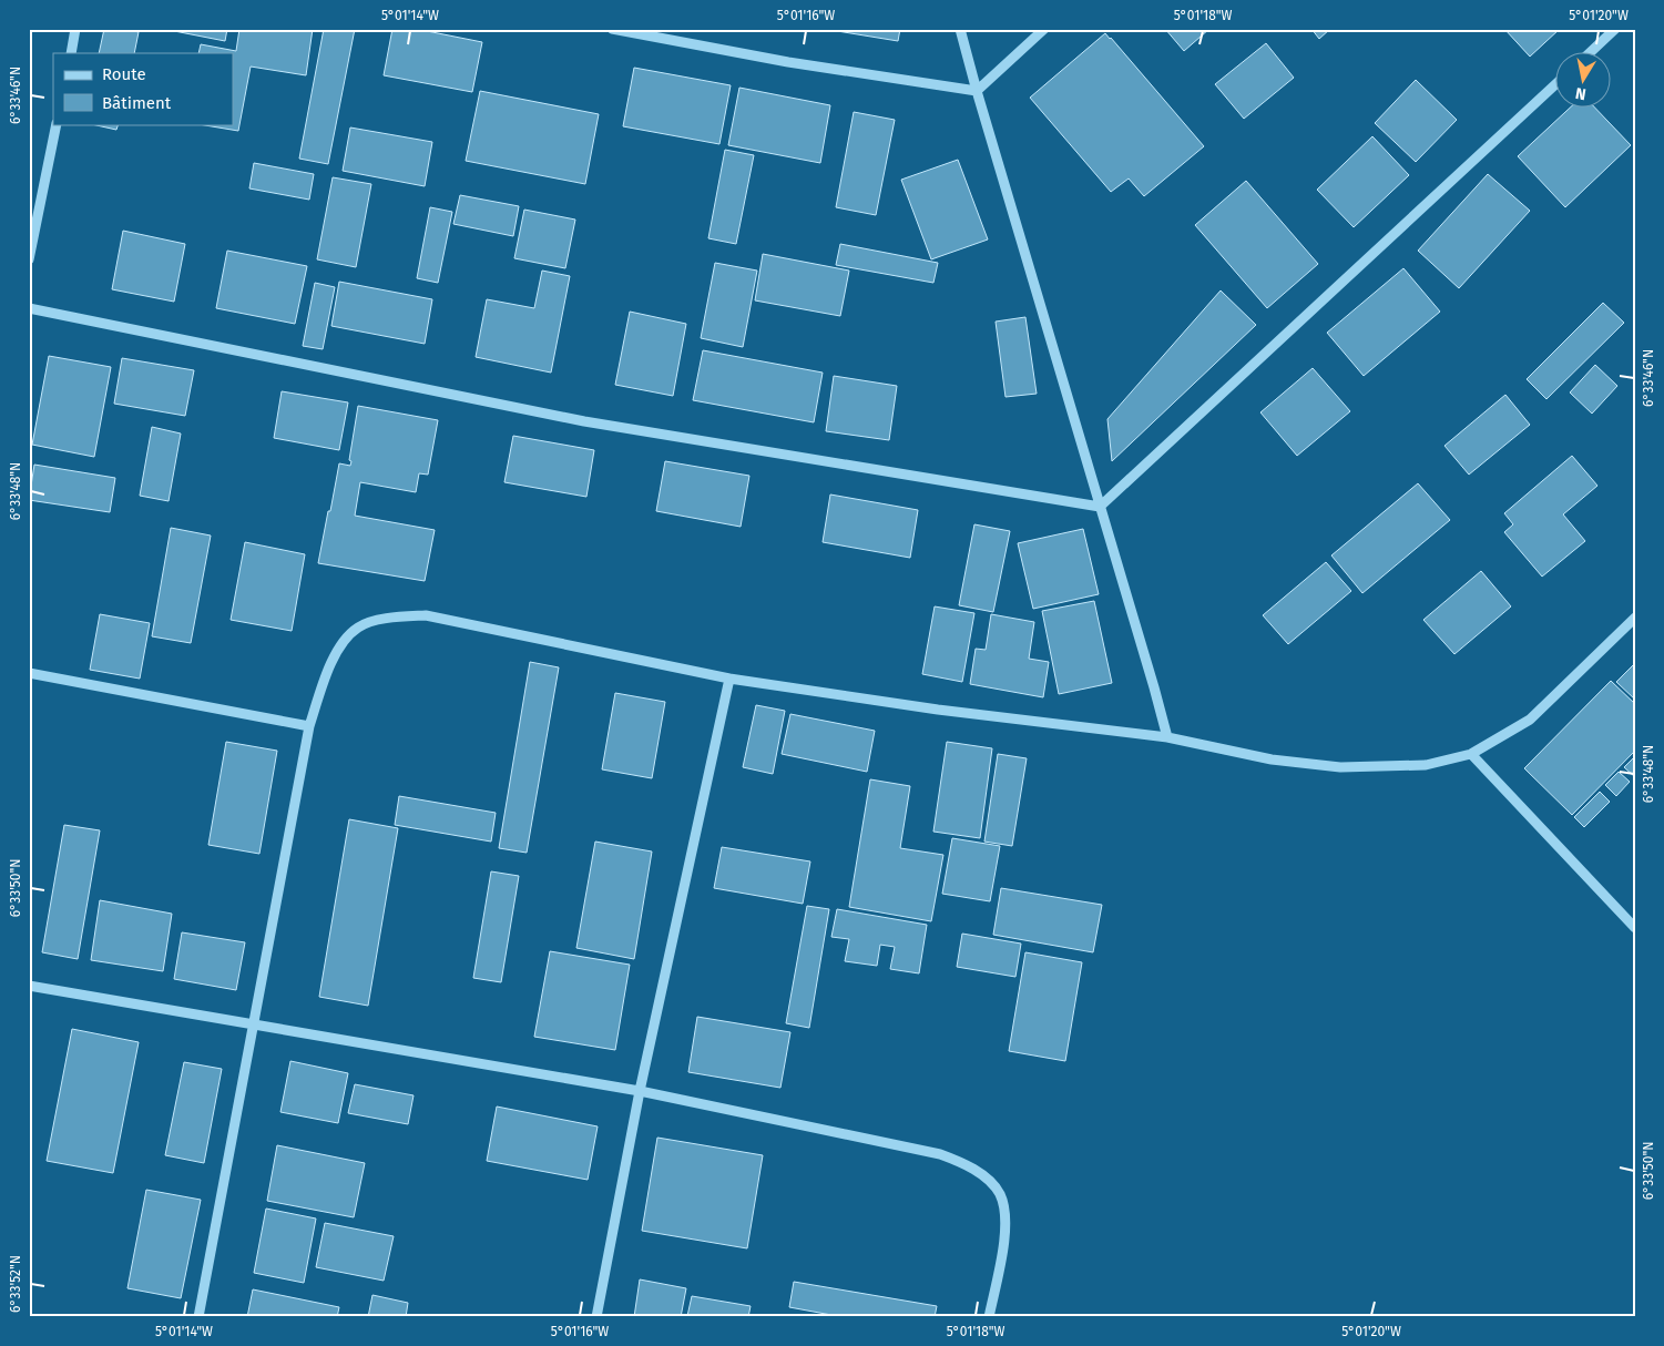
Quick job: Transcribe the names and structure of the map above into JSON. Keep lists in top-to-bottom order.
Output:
{
  "legend": ["Route", "Bâtiment"],
  "north": "bottom",
  "coordinates": [
    "5°01'14\"W",
    "5°01'16\"W",
    "5°01'18\"W",
    "5°01'20\"W",
    "6°33'46\"N",
    "6°33'48\"N",
    "6°33'50\"N",
    "6°33'52\"N"
  ]
}
